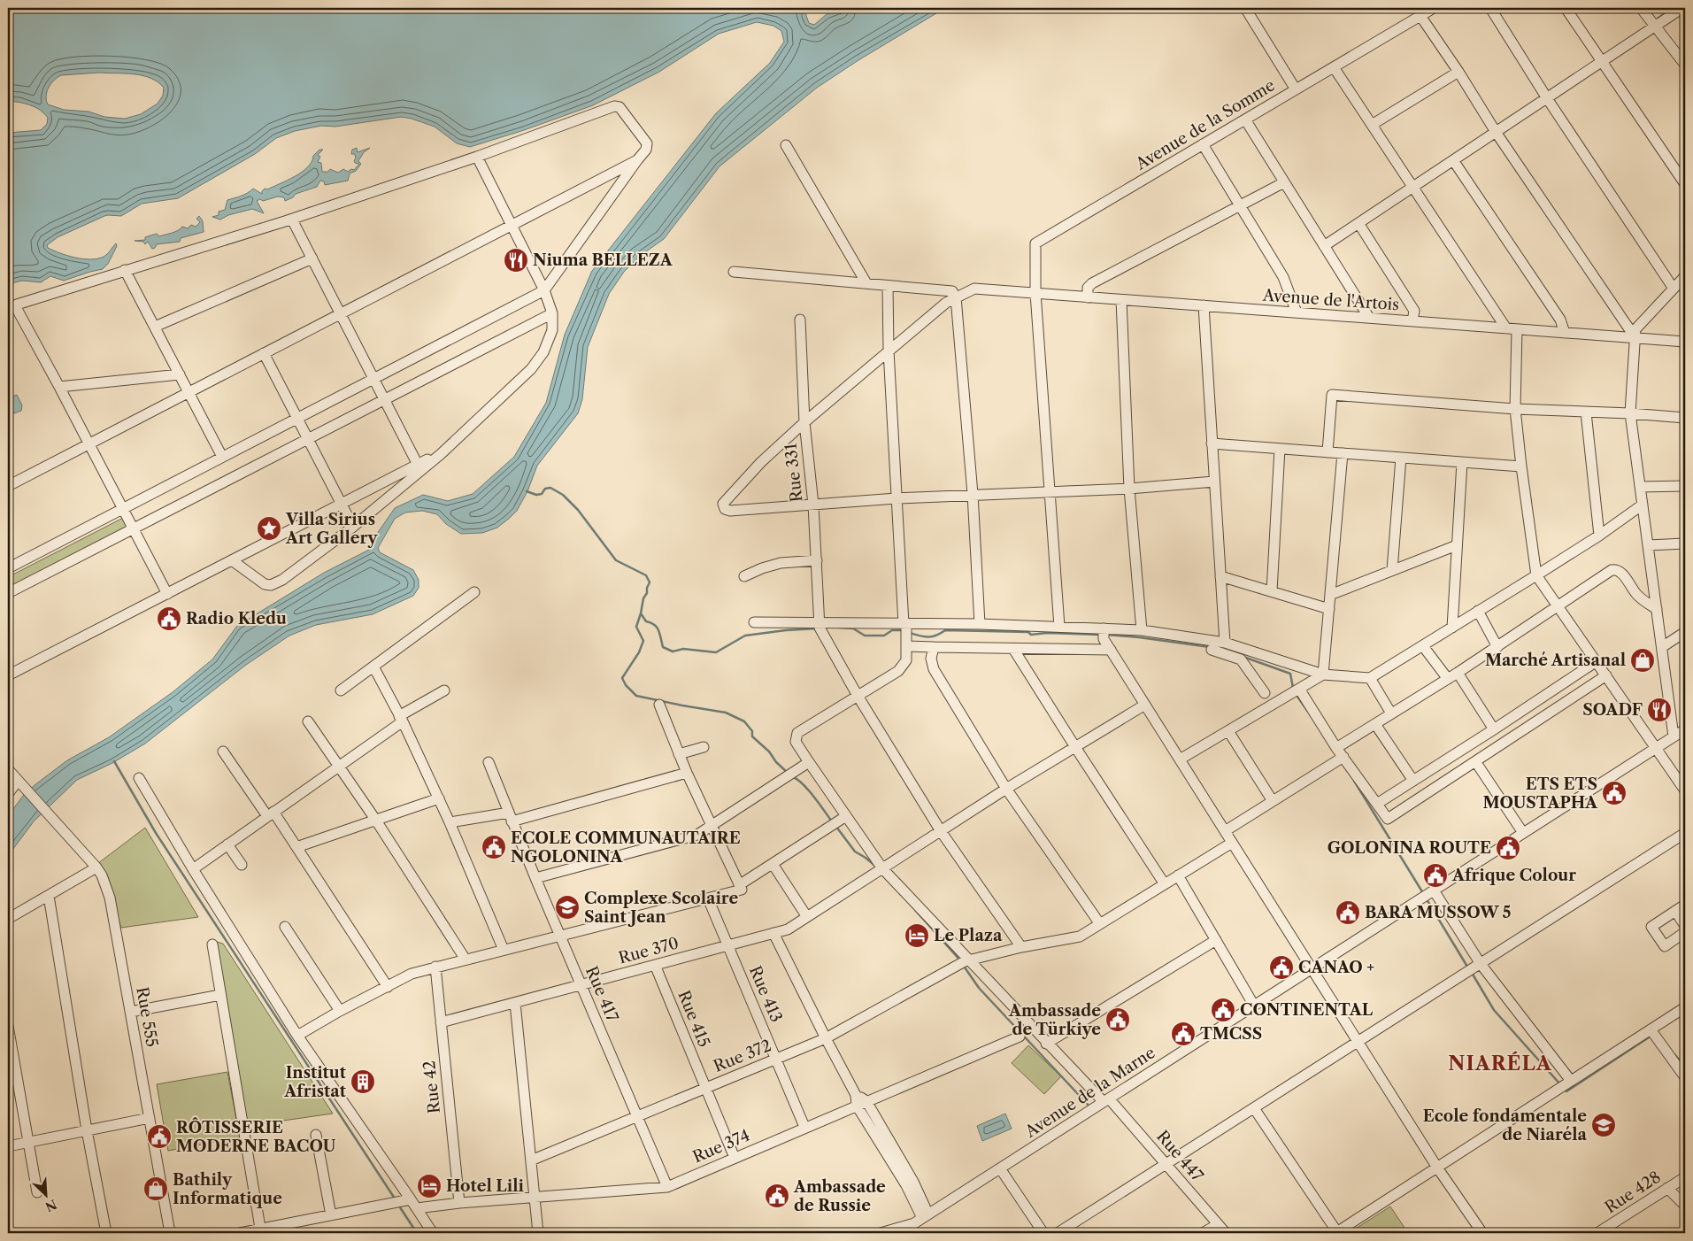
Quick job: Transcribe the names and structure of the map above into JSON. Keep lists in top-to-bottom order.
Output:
{
  "streets": {
    "street": [
      "Avenue de la Somme",
      "Avenue de l'Artois",
      "Rue 331",
      "Rue 370",
      "Rue 417",
      "Rue 413",
      "Rue 555",
      "Rue 415",
      "Rue 372",
      "Rue 42",
      "Avenue de la Marne",
      "Rue 374",
      "Rue 447",
      "Rue 428"
    ]
  },
  "crossings": [
    ["Avenue de la Somme", "Avenue de l'Artois"],
    ["Rue 370", "Rue 417"],
    ["Rue 370", "Rue 413"],
    ["Rue 370", "Rue 415"],
    ["Rue 370", "Rue 42"],
    ["Rue 370", "Rue 447"],
    ["Rue 417", "Rue 372"],
    ["Rue 417", "Rue 374"],
    ["Rue 413", "Rue 372"],
    ["Rue 413", "Rue 374"],
    ["Rue 415", "Rue 372"],
    ["Rue 415", "Rue 374"],
    ["Rue 372", "Rue 447"],
    ["Rue 42", "Rue 374"],
    ["Avenue de la Marne", "Rue 447"]
  ],
  "districts": ["NIARÉLA"],
  "places": {
    "restaurant": ["Niuma BELLEZA", "SOADF"],
    "place": ["Villa Sirius Art Gallery"],
    "public building": [
      "Radio Kledu",
      "ETS ETS MOUSTAPHA",
      "ECOLE COMMUNAUTAIRE NGOLONINA",
      "GOLONINA ROUTE",
      "Afrique Colour",
      "BARA MUSSOW 5",
      "CANAO +",
      "CONTINENTAL",
      "Ambassade de Türkiye",
      "TMCSS",
      "RÔTISSERIE MODERNE BACOU",
      "Ambassade de Russie"
    ],
    "shop": ["Marché Artisanal", "Bathily Informatique"],
    "school or university": ["Complexe Scolaire Saint Jean", "Ecole fondamentale de Niaréla"],
    "hotel": ["Le Plaza", "Hotel Lili"],
    "building": ["Institut Afristat"]
  },
  "north": "bottom right"
}
